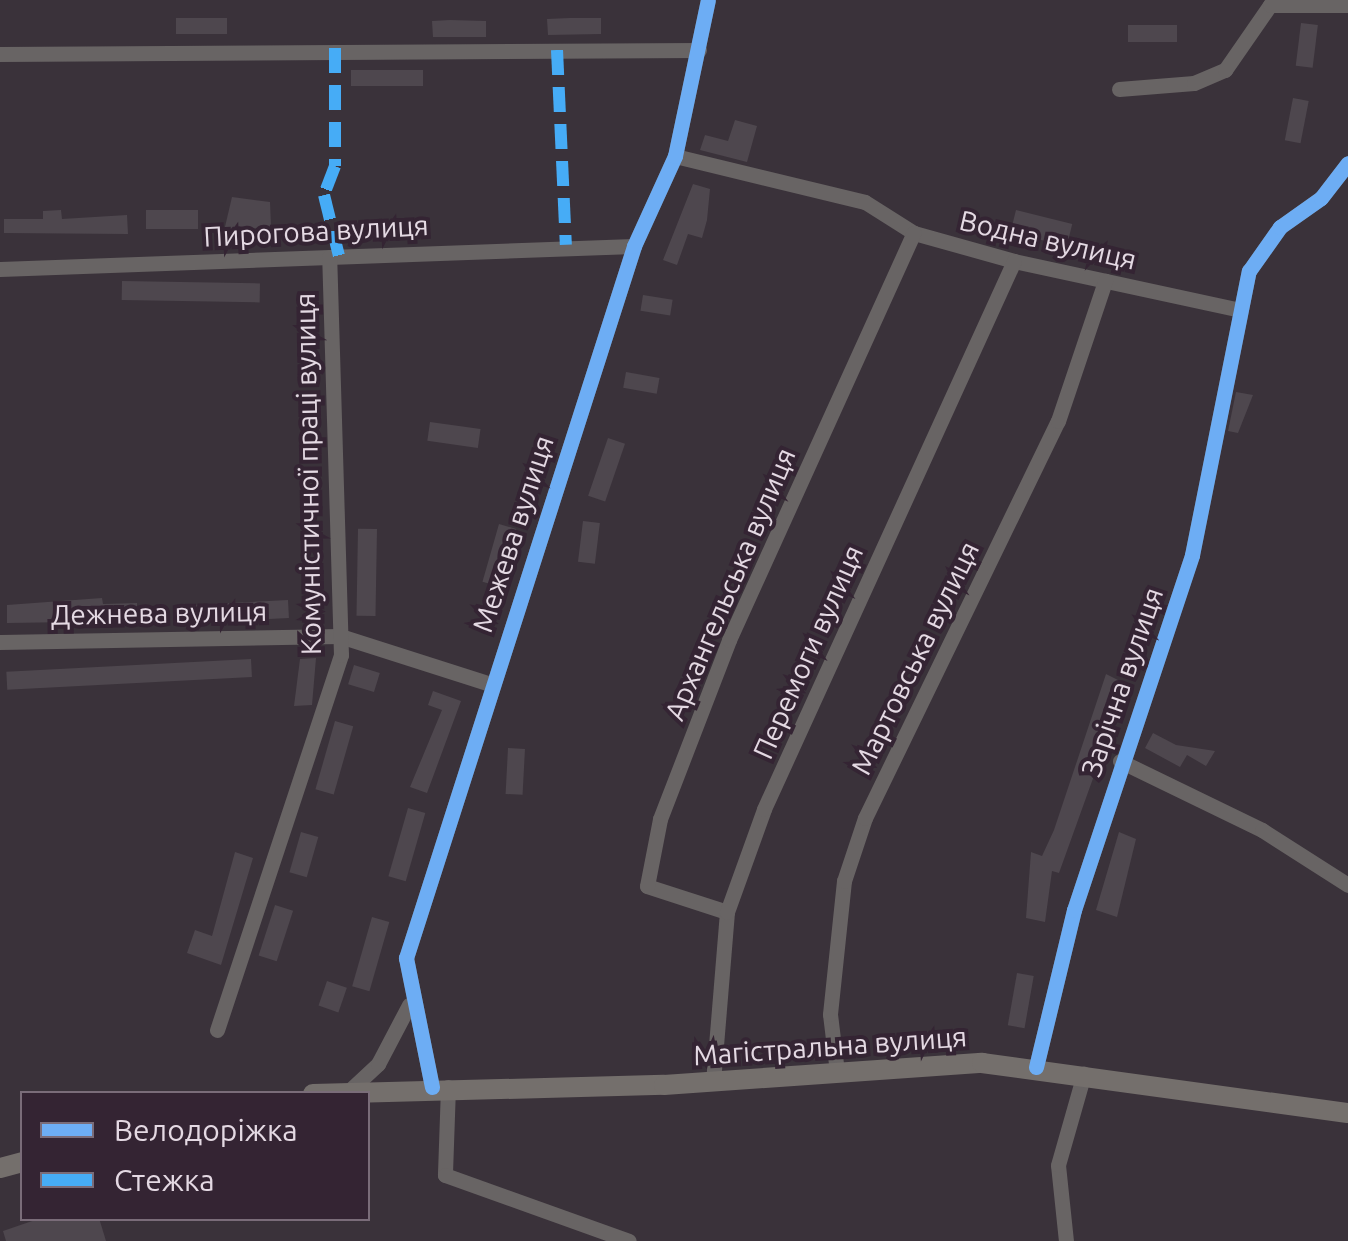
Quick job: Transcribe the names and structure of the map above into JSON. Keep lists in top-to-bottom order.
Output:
{
  "streets": {
    "main road": ["Магістральна вулиця"],
    "street": [
      "Пирогова вулиця",
      "Водна вулиця",
      "Комуністичної праці вулиця",
      "Межева вулиця",
      "Архангельська вулиця",
      "Дежнева вулиця",
      "Перемоги вулиця",
      "Мартовська вулиця",
      "Зарічна вулиця"
    ]
  },
  "crossings": [
    ["Пирогова вулиця", "Комуністичної праці вулиця"],
    ["Пирогова вулиця", "Межева вулиця"],
    ["Водна вулиця", "Межева вулиця"],
    ["Водна вулиця", "Архангельська вулиця"],
    ["Водна вулиця", "Перемоги вулиця"],
    ["Водна вулиця", "Мартовська вулиця"],
    ["Водна вулиця", "Зарічна вулиця"],
    ["Комуністичної праці вулиця", "Дежнева вулиця"],
    ["Межева вулиця", "Дежнева вулиця"],
    ["Межева вулиця", "Магістральна вулиця"],
    ["Архангельська вулиця", "Перемоги вулиця"],
    ["Перемоги вулиця", "Магістральна вулиця"],
    ["Мартовська вулиця", "Магістральна вулиця"],
    ["Зарічна вулиця", "Магістральна вулиця"]
  ],
  "legend": ["Велодоріжка", "Стежка"]
}
